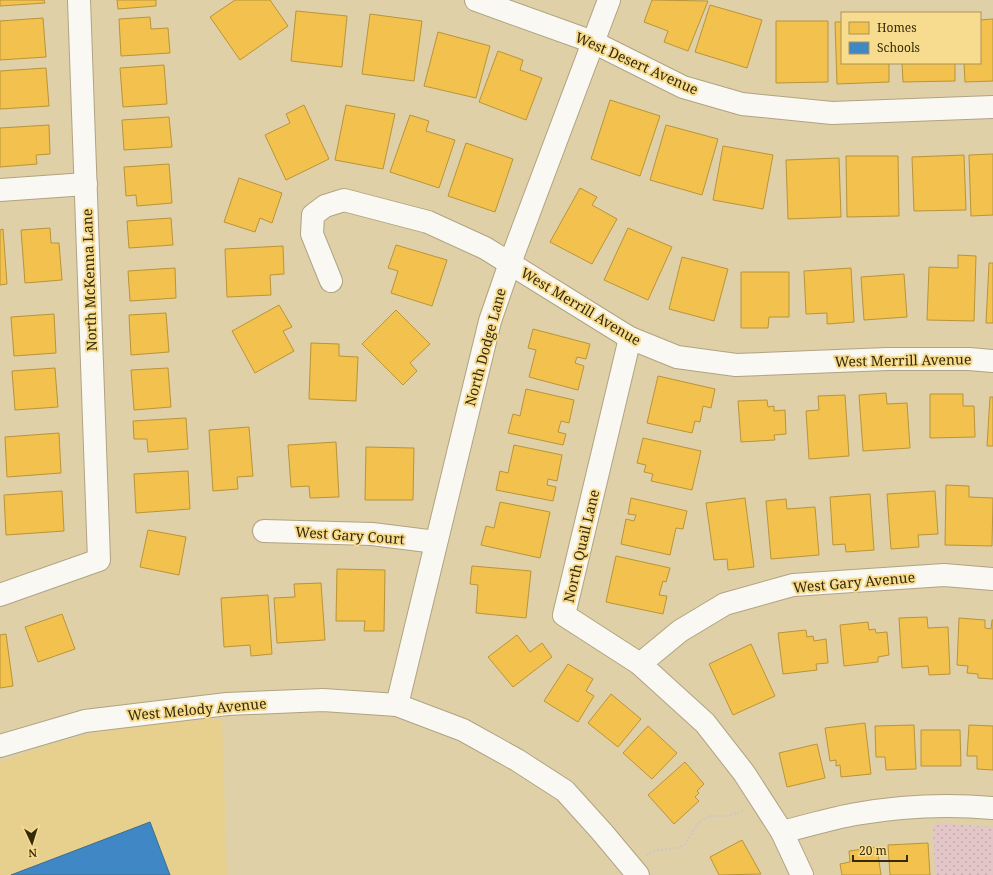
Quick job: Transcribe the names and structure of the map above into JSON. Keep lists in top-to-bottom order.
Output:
{
  "streets": {
    "street": [
      "West Desert Avenue",
      "North McKenna Lane",
      "West Merrill Avenue",
      "North Dodge Lane",
      "West Gary Court",
      "North Quail Lane",
      "West Gary Avenue",
      "West Melody Avenue"
    ]
  },
  "crossings": [
    ["West Desert Avenue", "North Dodge Lane"],
    ["West Merrill Avenue", "North Dodge Lane"],
    ["West Merrill Avenue", "North Quail Lane"],
    ["North Dodge Lane", "West Gary Court"],
    ["North Dodge Lane", "West Melody Avenue"],
    ["North Quail Lane", "West Gary Avenue"]
  ],
  "legend": ["Homes", "Schools"],
  "scale_bar": "20 m",
  "north": "bottom"
}
